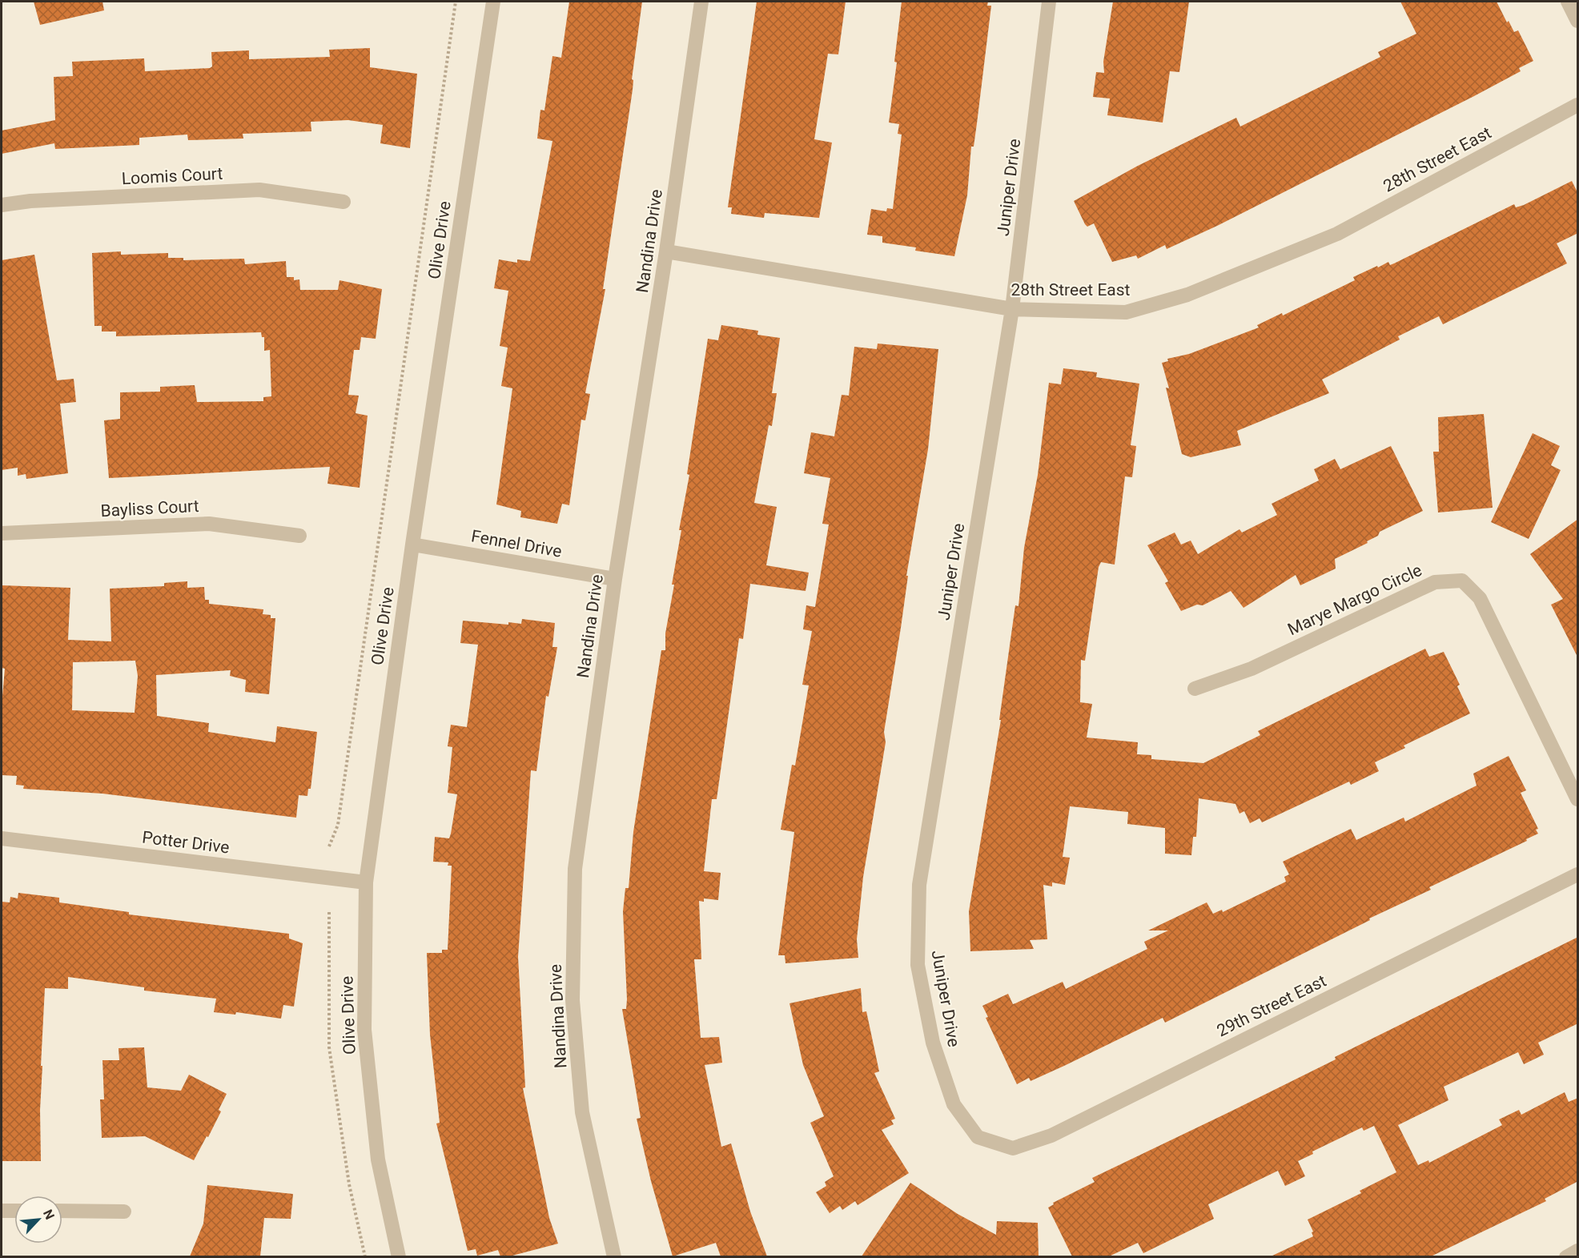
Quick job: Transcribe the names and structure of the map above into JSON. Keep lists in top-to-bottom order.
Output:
{
  "streets": {
    "street": [
      "28th Street East",
      "Loomis Court",
      "Juniper Drive",
      "Olive Drive",
      "Nandina Drive",
      "Bayliss Court",
      "Fennel Drive",
      "Marye Margo Circle",
      "Potter Drive",
      "29th Street East"
    ]
  },
  "crossings": [
    ["28th Street East", "Juniper Drive"],
    ["28th Street East", "Nandina Drive"],
    ["Juniper Drive", "29th Street East"],
    ["Olive Drive", "Fennel Drive"],
    ["Olive Drive", "Potter Drive"],
    ["Nandina Drive", "Fennel Drive"]
  ],
  "north": "top right"
}
